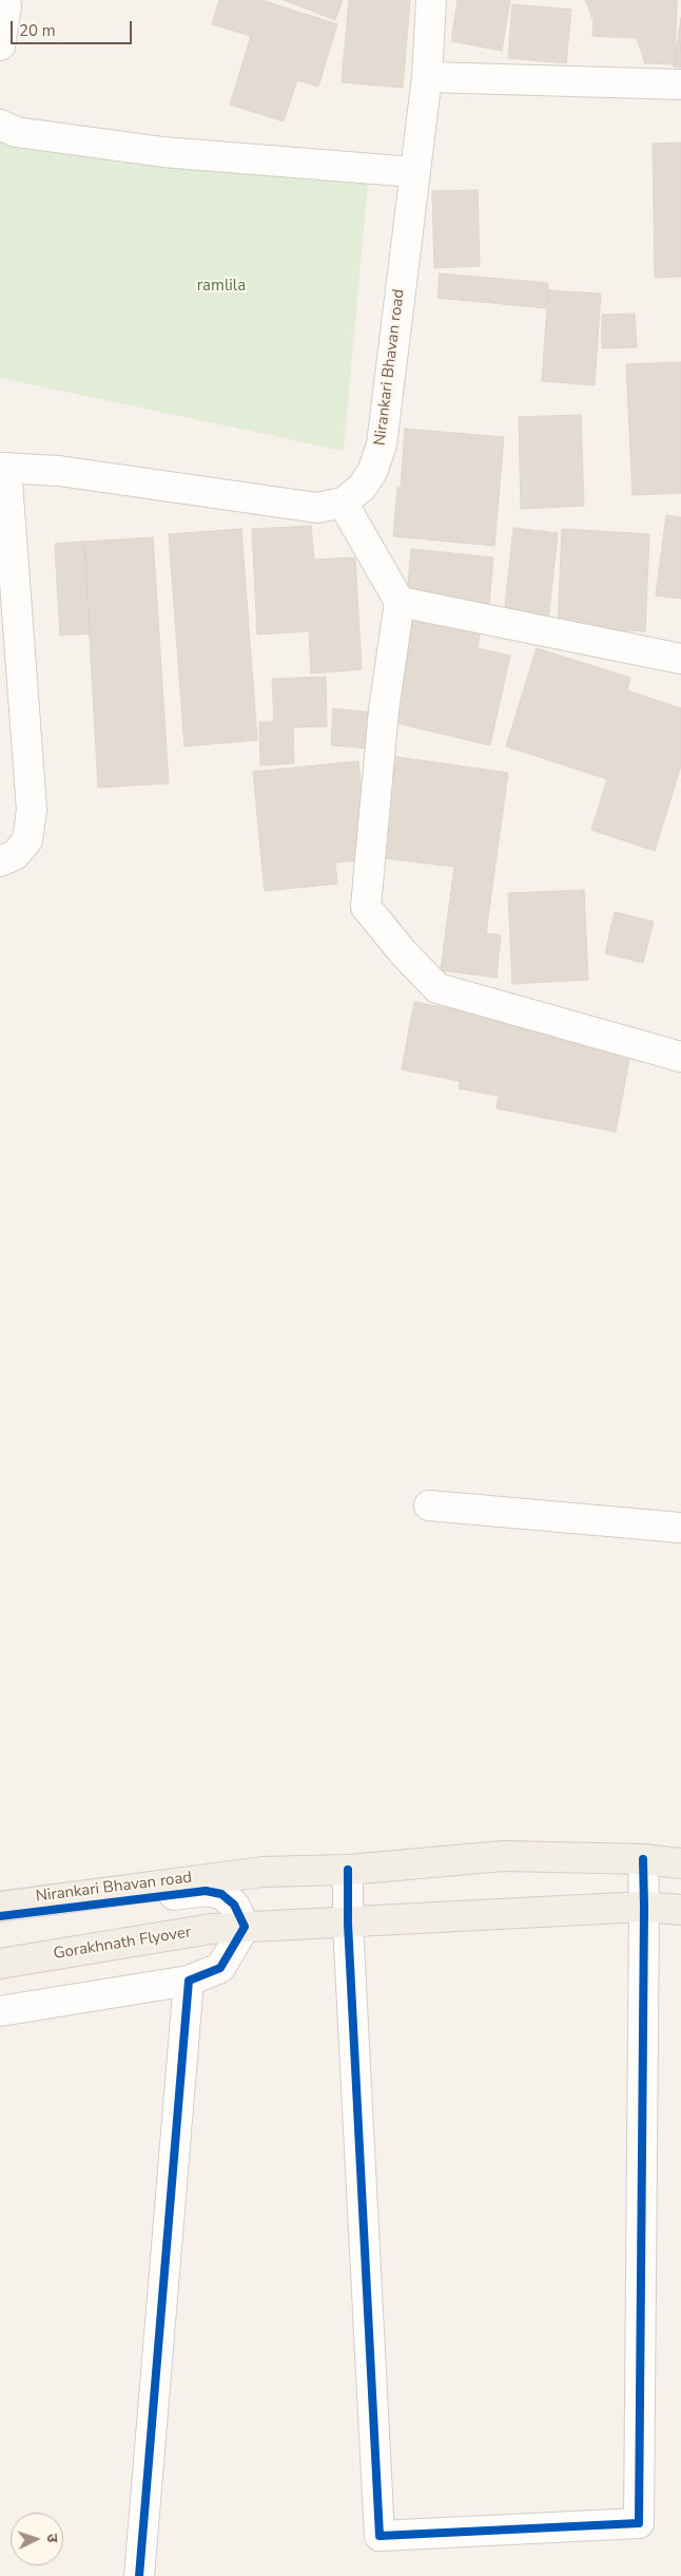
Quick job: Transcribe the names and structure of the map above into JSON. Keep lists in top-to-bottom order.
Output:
{
  "streets": {
    "main road": ["Gorakhnath Flyover"],
    "street": ["Nirankari Bhavan road"]
  },
  "crossings": [
    ["Nirankari Bhavan road", "Gorakhnath Flyover"]
  ],
  "parks": ["ramlila"],
  "scale_bar": "20 m",
  "north": "right"
}
